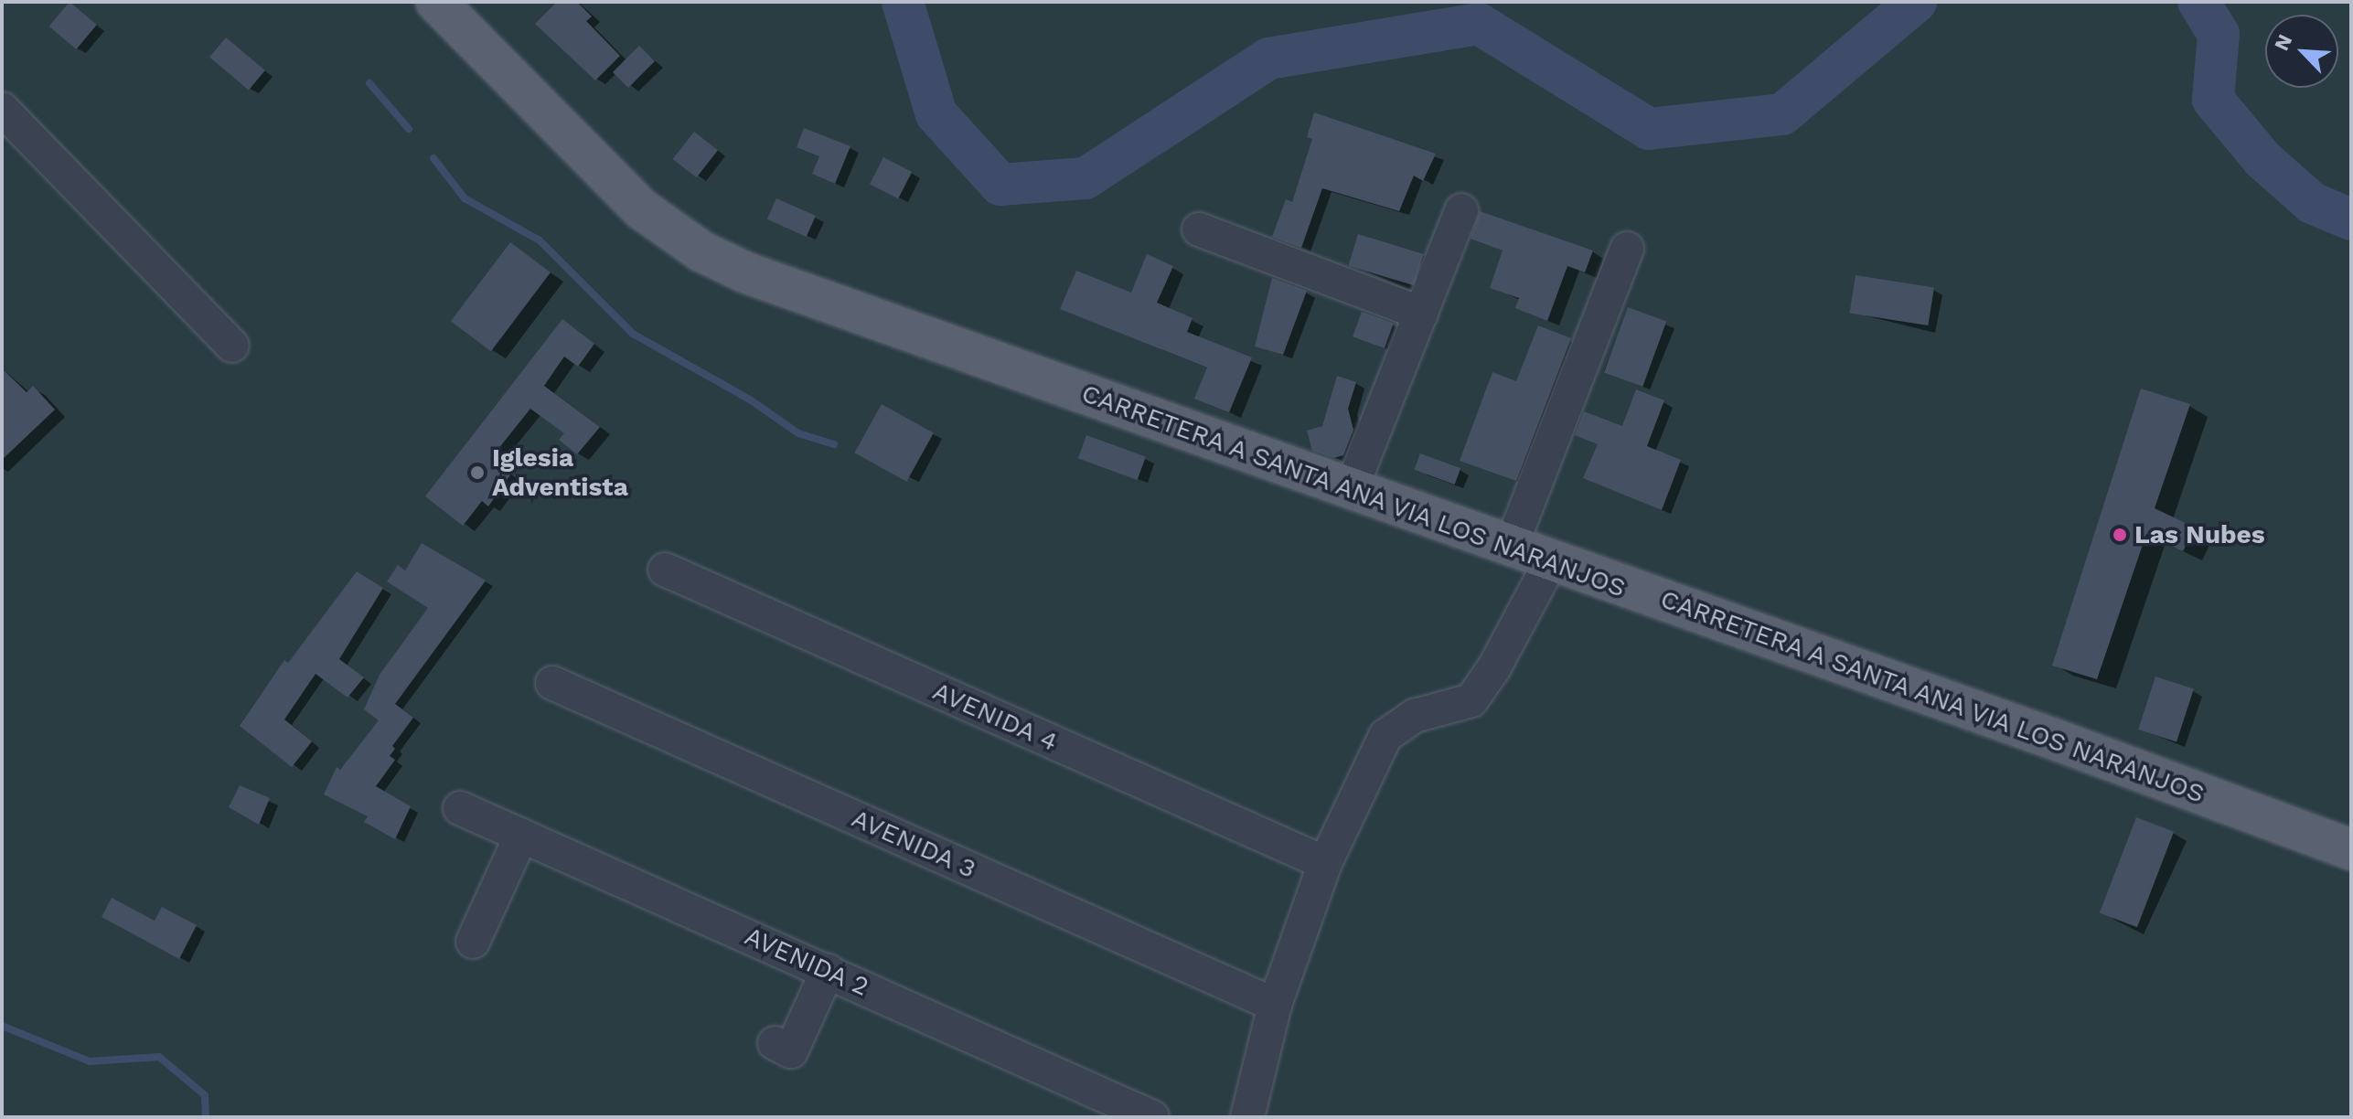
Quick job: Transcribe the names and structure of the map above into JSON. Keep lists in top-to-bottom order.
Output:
{
  "streets": {
    "main road": ["CARRETERA A SANTA ANA VIA LOS NARANJOS"],
    "street": ["AVENIDA 4", "AVENIDA 3", "AVENIDA 2"]
  },
  "places": ["Iglesia Adventista", "Las Nubes"],
  "north": "top left"
}
